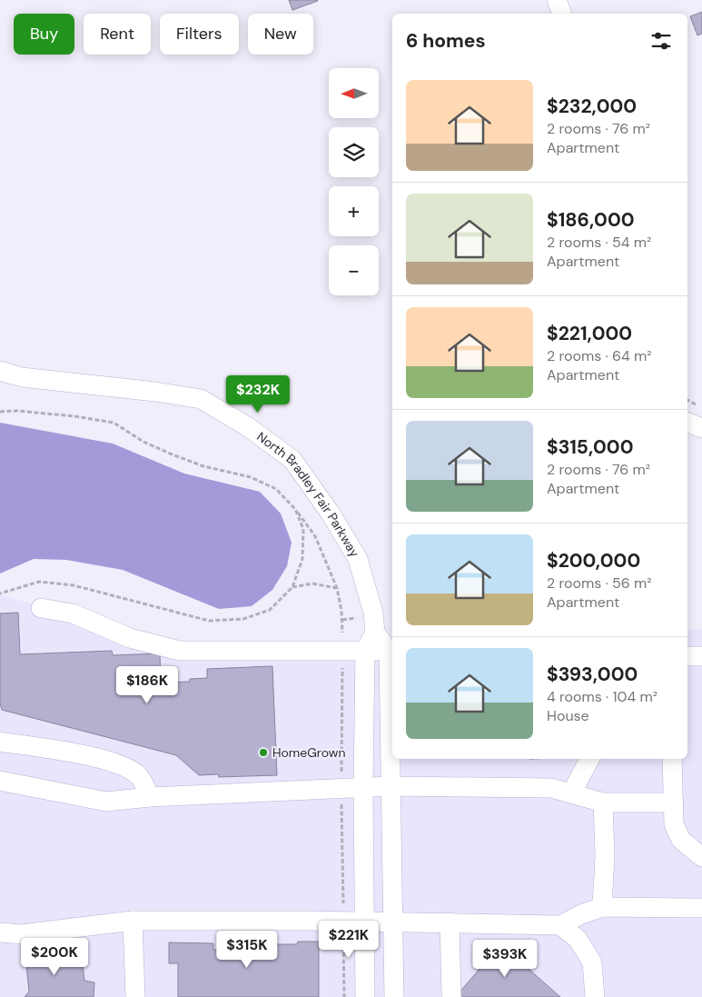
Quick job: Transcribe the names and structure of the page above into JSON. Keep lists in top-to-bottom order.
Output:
{
  "streets": {
    "street": ["North Bradley Fair Parkway"]
  },
  "places": ["HomeGrown"],
  "north": "left",
  "page": {
    "chip": [
      "Buy",
      "Rent",
      "Filters",
      "New"
    ],
    "heading": "6 homes",
    "map_buttons": ["+", "−"],
    "list": [
      {
        "name": "$232,000",
        "note": "2 rooms · 76 m² · Apartment"
      },
      {
        "name": "$186,000",
        "note": "2 rooms · 54 m² · Apartment"
      },
      {
        "name": "$221,000",
        "note": "2 rooms · 64 m² · Apartment"
      },
      {
        "name": "$315,000",
        "note": "2 rooms · 76 m² · Apartment"
      },
      {
        "name": "$200,000",
        "note": "2 rooms · 56 m² · Apartment"
      },
      {
        "name": "$393,000",
        "note": "4 rooms · 104 m² · House"
      }
    ],
    "price": [
      "$232K",
      "$186K",
      "$221K",
      "$315K",
      "$200K",
      "$393K"
    ]
  }
}
